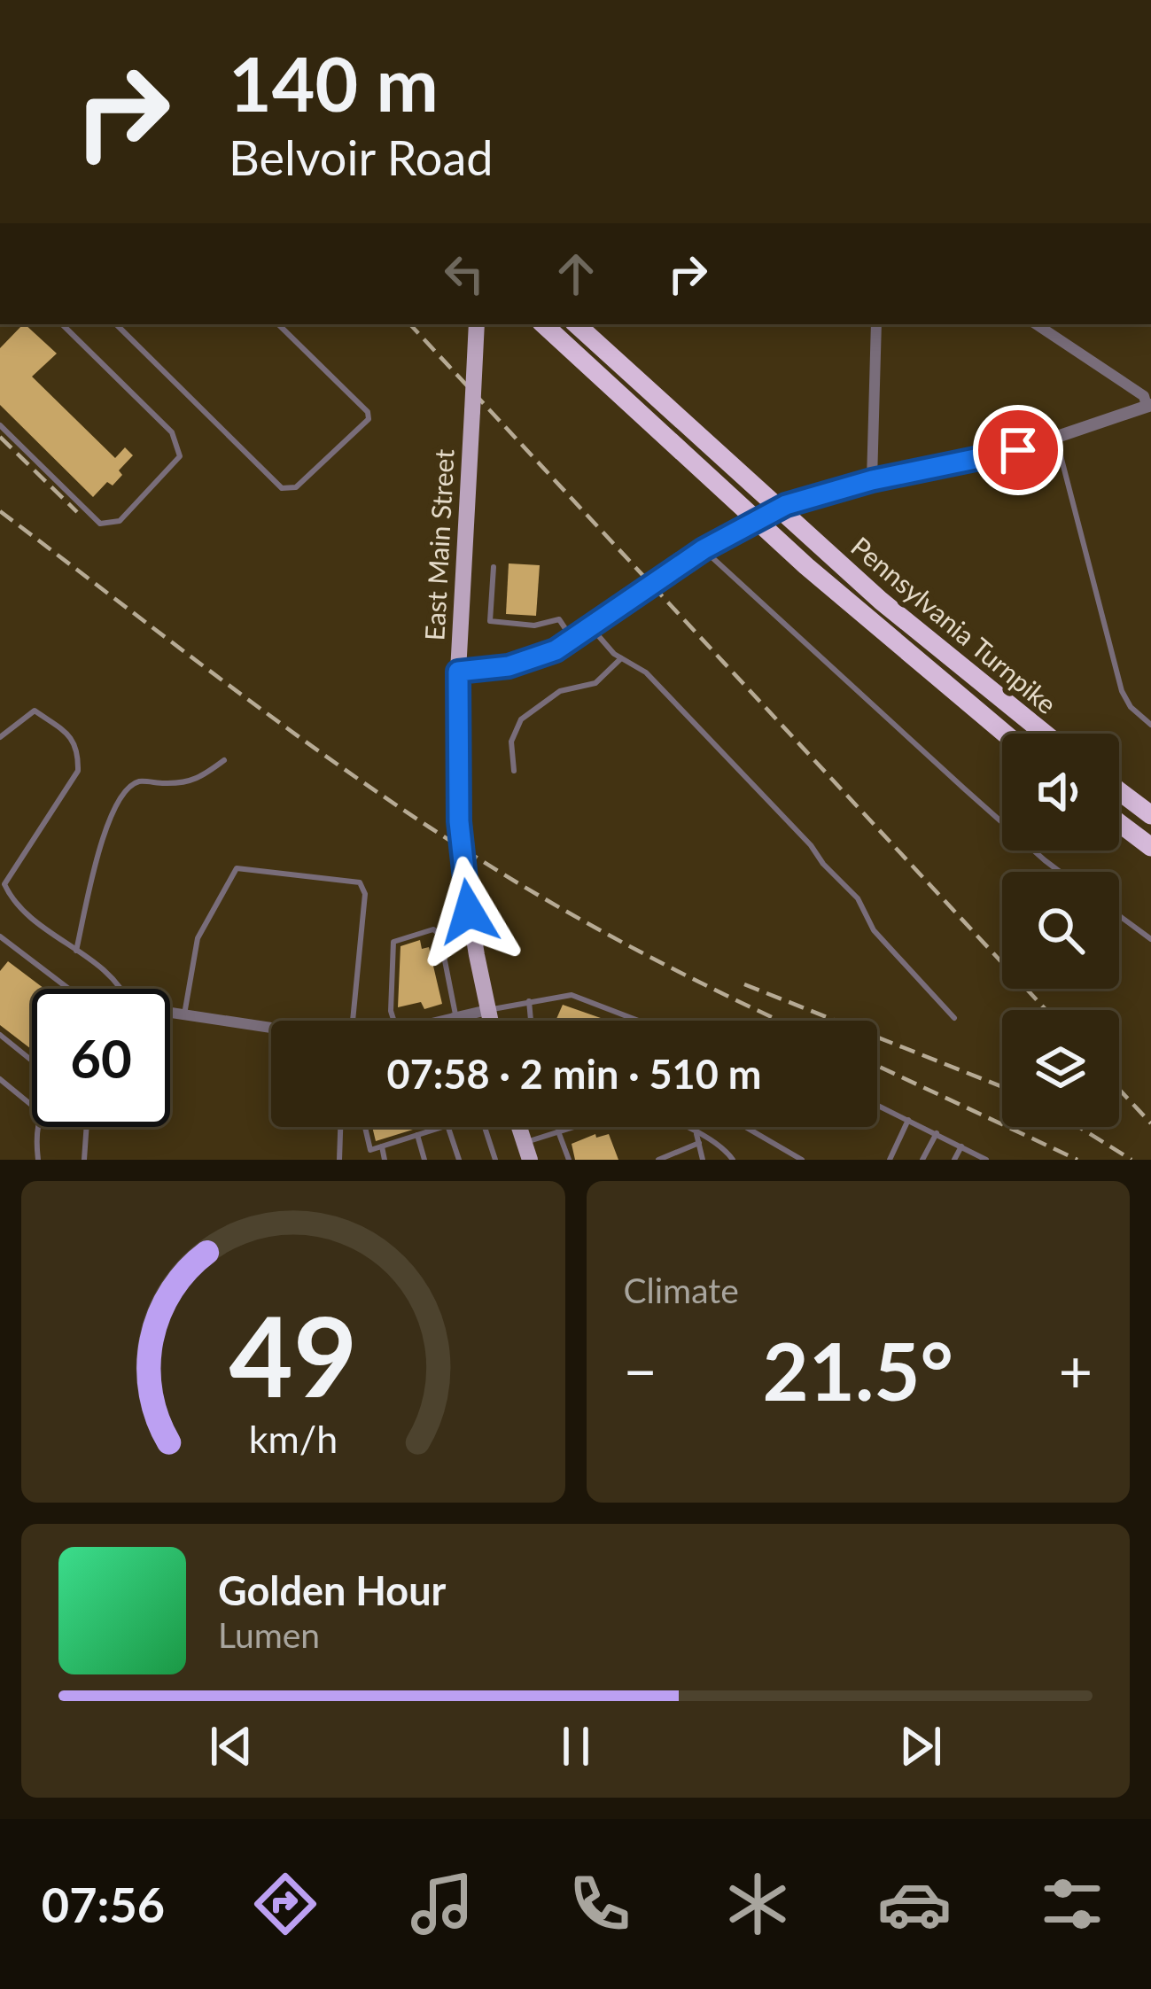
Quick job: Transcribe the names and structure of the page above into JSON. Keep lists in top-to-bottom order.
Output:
{
  "streets": {
    "highway": ["Pennsylvania Turnpike"],
    "main road": ["East Main Street"]
  },
  "page": {
    "turn": ["140 m", "Belvoir Road"],
    "limit": "60",
    "trip": "07:58 · 2 min · 510 m",
    "tile": "Climate",
    "heat": ["−", "21.5°", "+"],
    "song": ["Golden Hour", "Lumen"],
    "tabs": "07:56",
    "gauge": ["49", "km/h"]
  }
}
